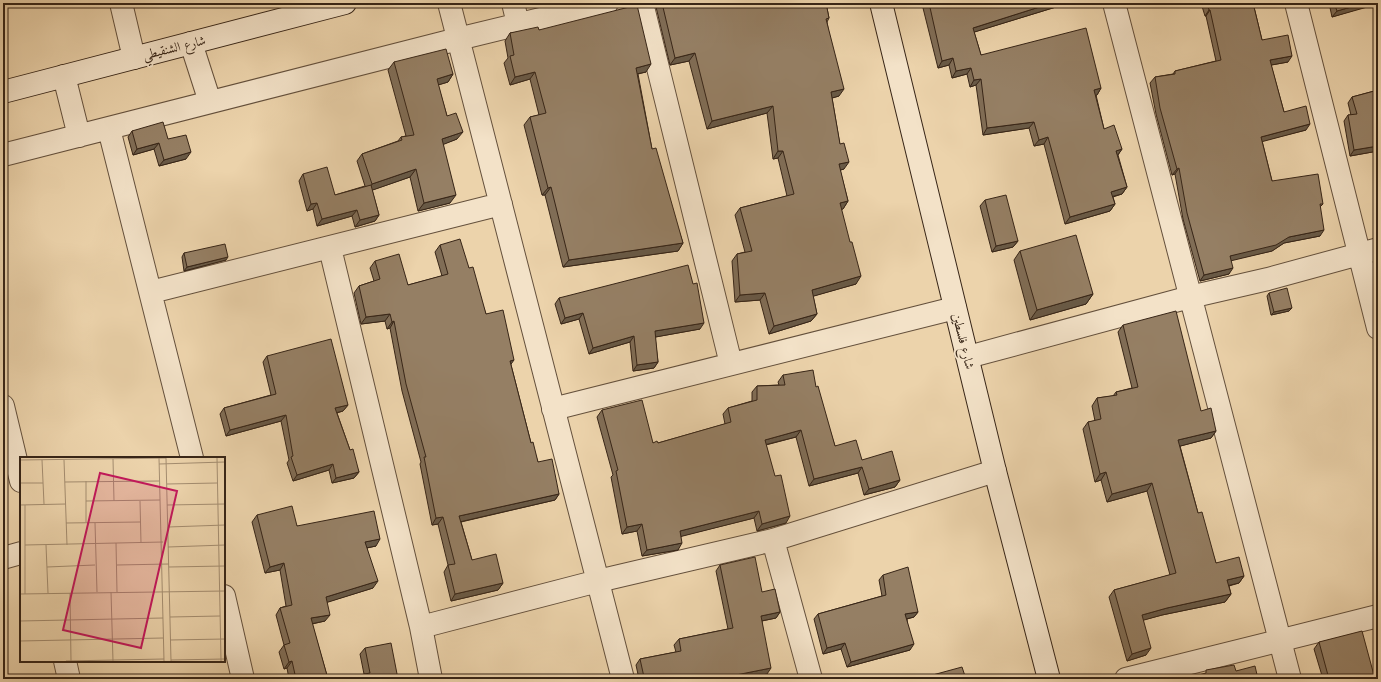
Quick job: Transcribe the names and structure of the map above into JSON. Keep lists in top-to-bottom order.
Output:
{
  "streets": {
    "street": ["شارع الشنقيطي", "شارع فلسطين"]
  }
}
